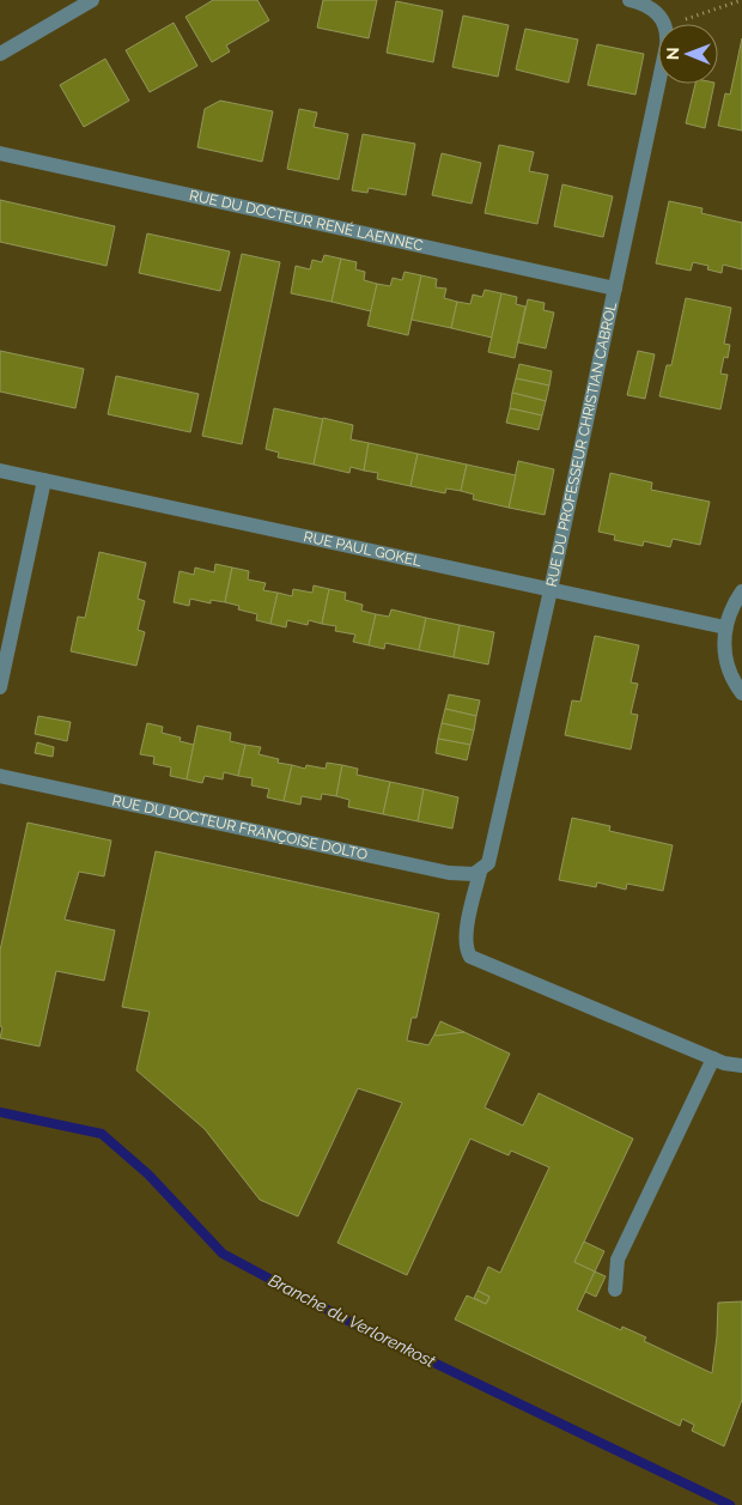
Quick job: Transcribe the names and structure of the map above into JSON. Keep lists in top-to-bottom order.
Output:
{
  "streets": {
    "street": [
      "RUE DU DOCTEUR RENÉ LAENNEC",
      "RUE DU PROFESSEUR CHRISTIAN CABROL",
      "RUE PAUL GOKEL",
      "RUE DU DOCTEUR FRANÇOISE DOLTO"
    ]
  },
  "crossings": [
    ["RUE DU DOCTEUR RENÉ LAENNEC", "RUE DU PROFESSEUR CHRISTIAN CABROL"],
    ["RUE DU PROFESSEUR CHRISTIAN CABROL", "RUE PAUL GOKEL"],
    ["RUE DU PROFESSEUR CHRISTIAN CABROL", "RUE DU DOCTEUR FRANÇOISE DOLTO"]
  ],
  "water": ["Branche du Verlorenkost"],
  "north": "left"
}
